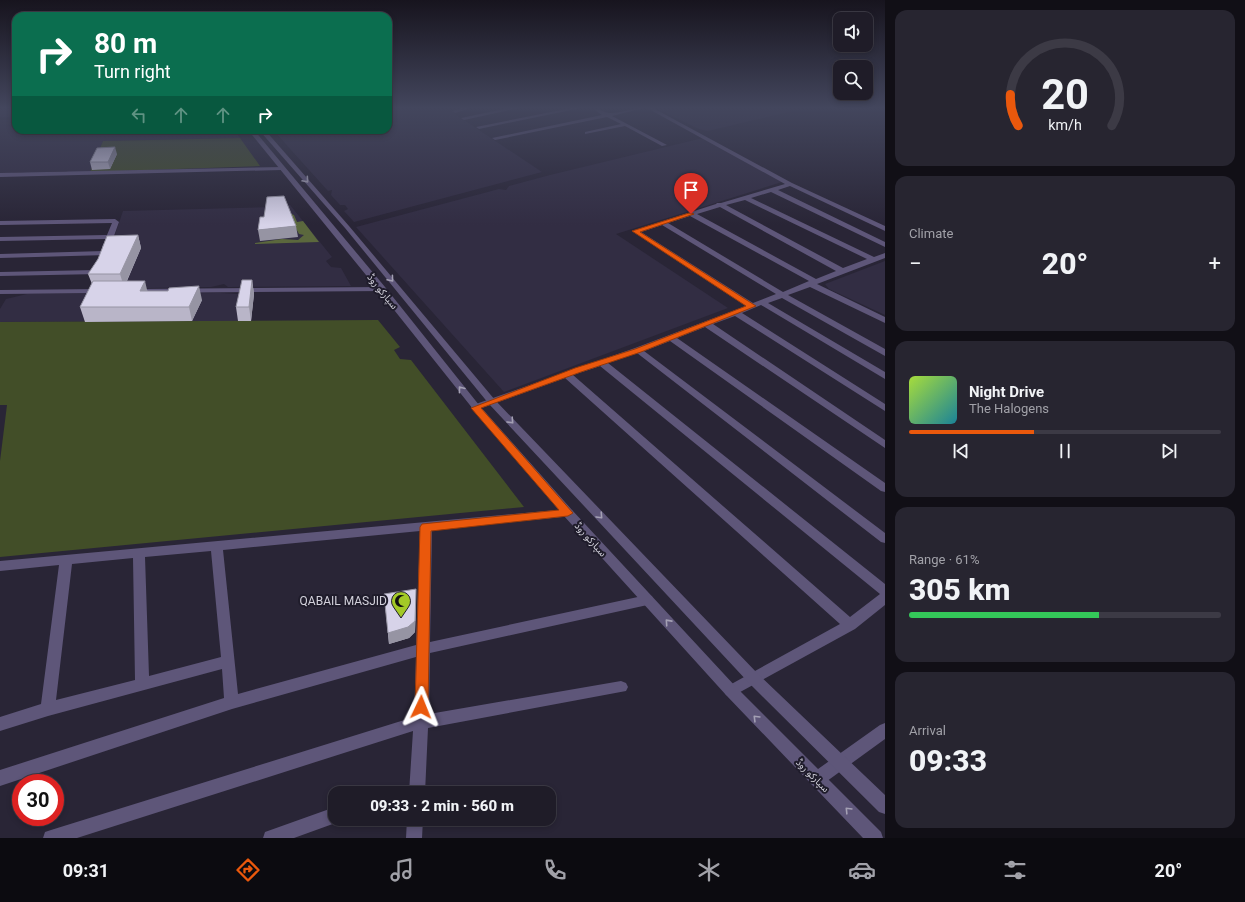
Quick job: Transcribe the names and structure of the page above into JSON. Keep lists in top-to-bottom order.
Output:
{
  "streets": {
    "street": ["سپارکو روڈ"]
  },
  "places": {
    "mosque": ["QABAIL MASJID"]
  },
  "page": {
    "turn": ["80 m", "Turn right"],
    "tile": [
      "Climate",
      ["Range · 61%", "305 km"],
      ["Arrival", "09:33"]
    ],
    "heat": ["−", "20°", "+"],
    "song": ["Night Drive", "The Halogens"],
    "limit": "30",
    "trip": "09:33 · 2 min · 560 m",
    "tabs": ["09:31", "20°"],
    "gauge": ["20", "km/h"]
  }
}
